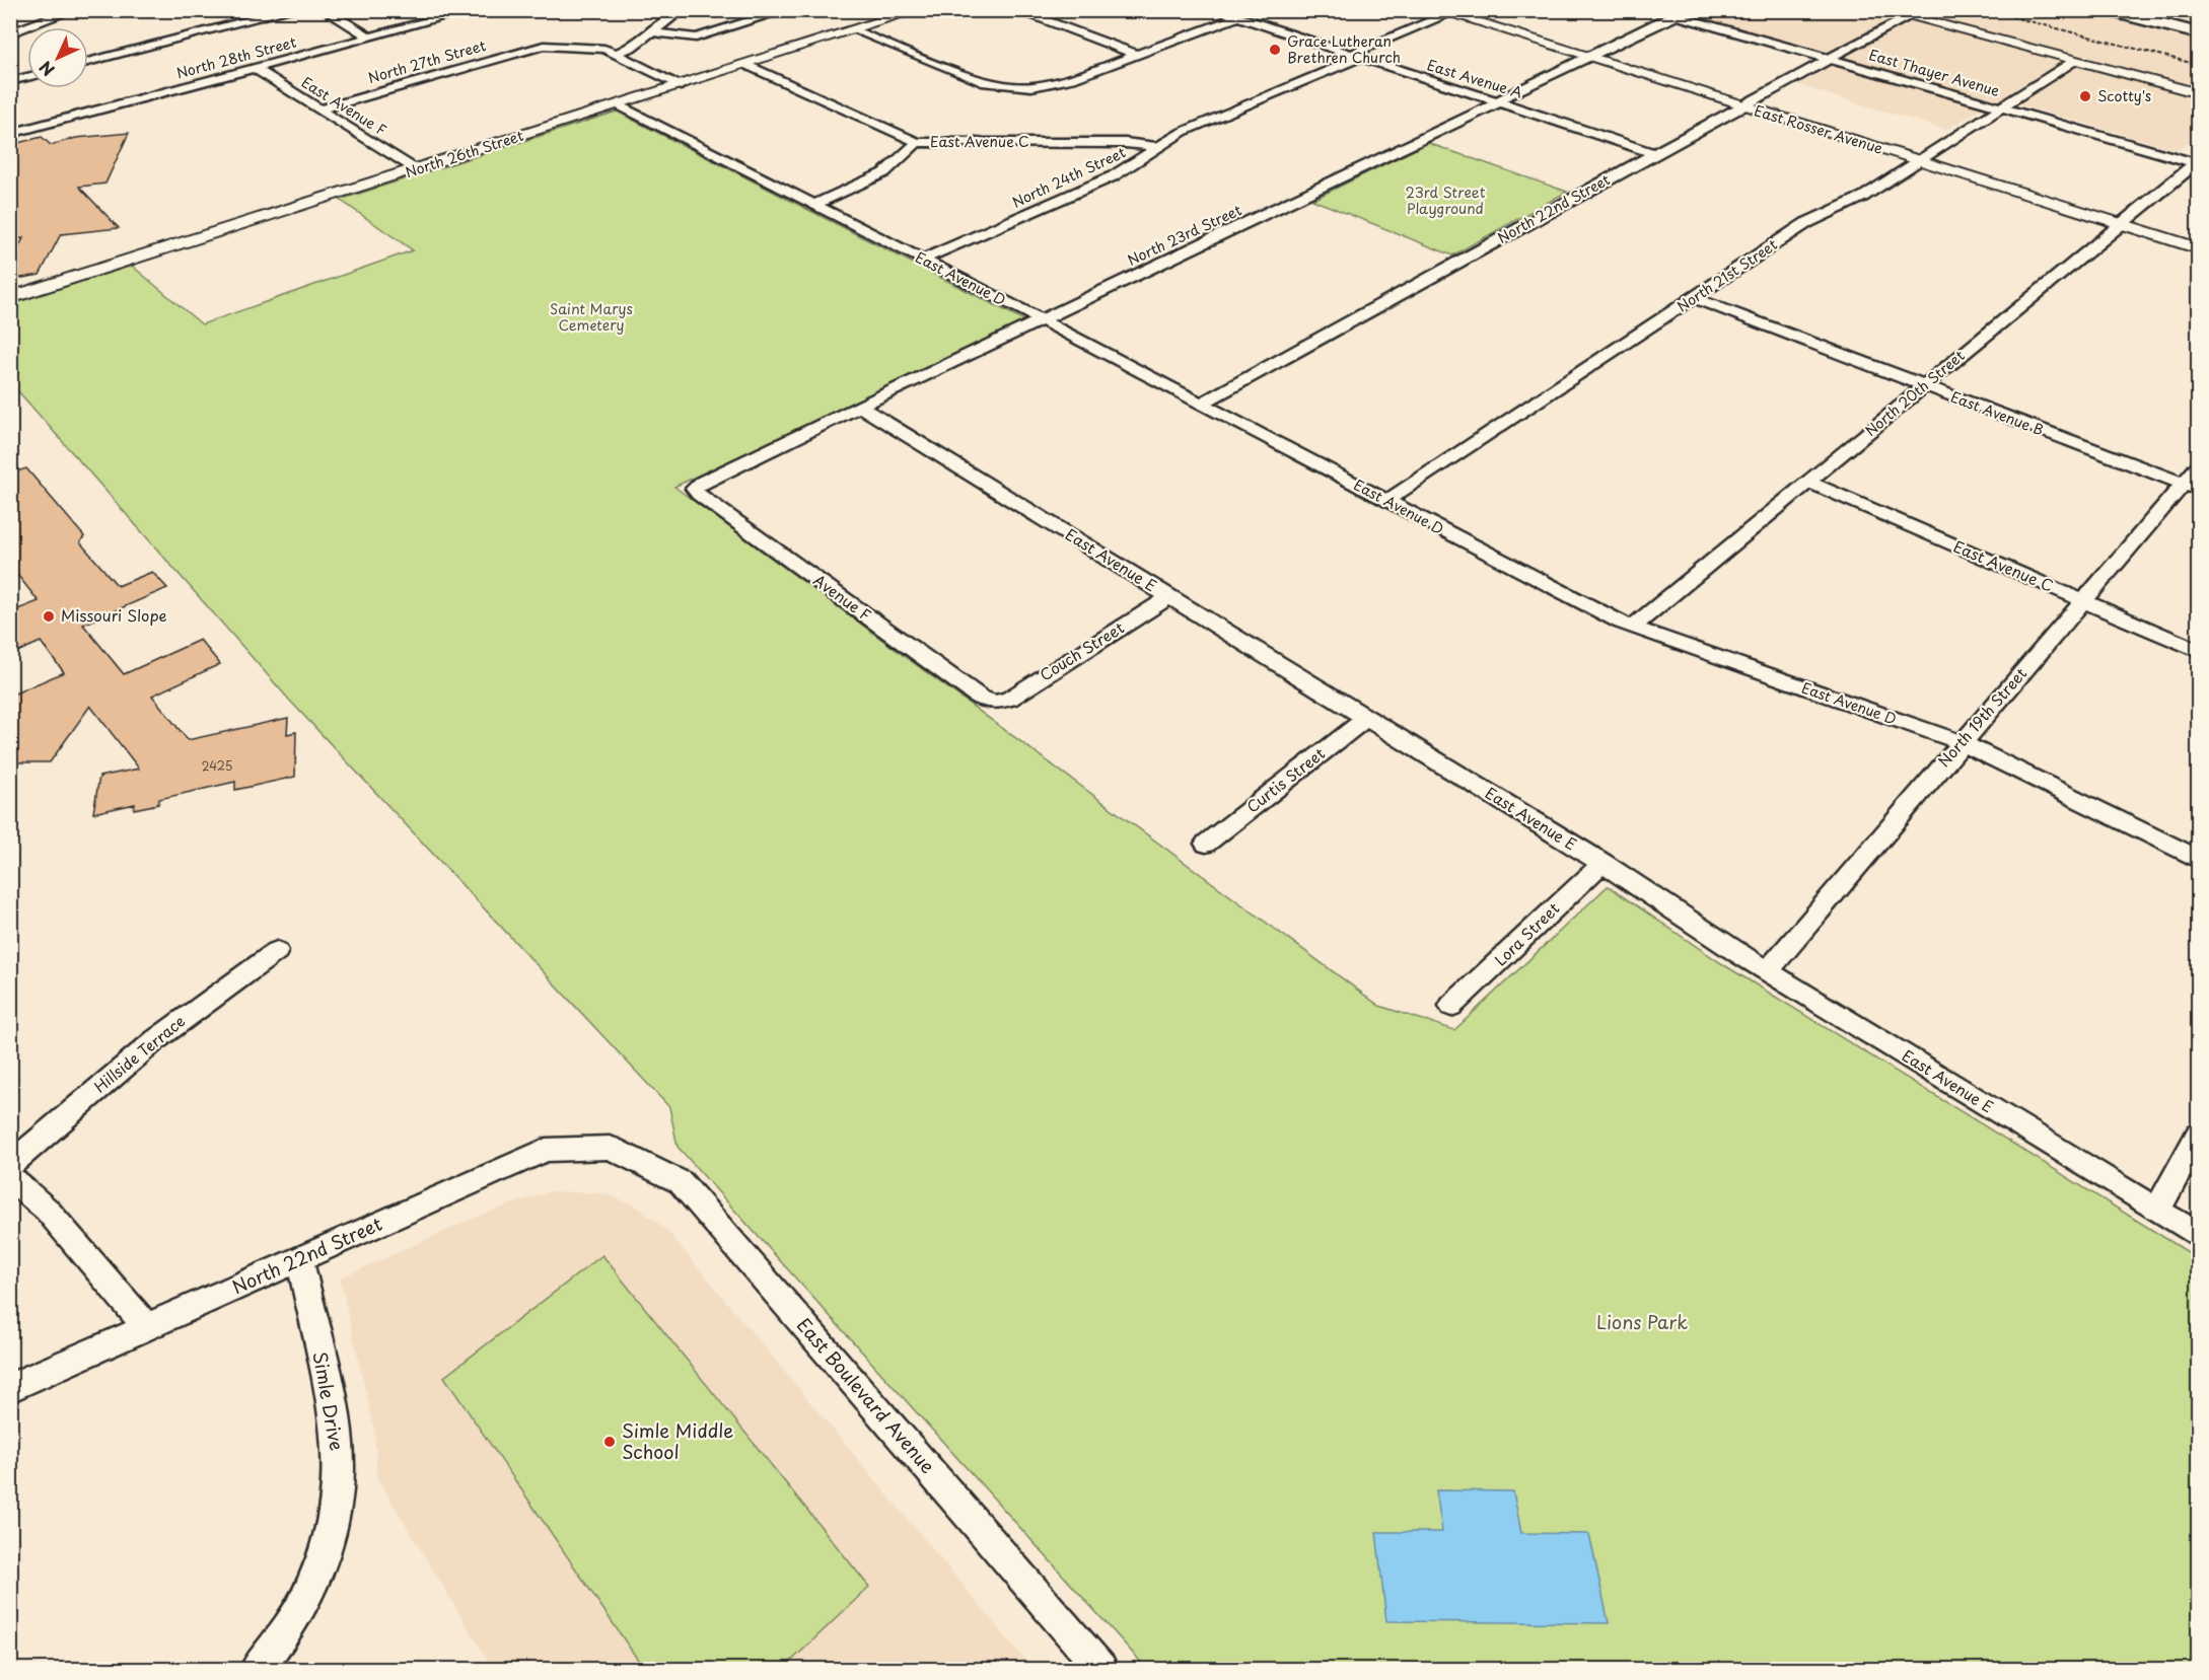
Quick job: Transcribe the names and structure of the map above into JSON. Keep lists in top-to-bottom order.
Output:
{
  "streets": {
    "street": [
      "North 28th Street",
      "North 27th Street",
      "East Thayer Avenue",
      "East Avenue A",
      "East Avenue F",
      "East Rosser Avenue",
      "East Avenue C",
      "North 26th Street",
      "North 24th Street",
      "North 22nd Street",
      "North 23rd Street",
      "North 21st Street",
      "East Avenue D",
      "North 20th Street",
      "East Avenue B",
      "East Avenue E",
      "Avenue F",
      "Couch Street",
      "North 19th Street",
      "Curtis Street",
      "Lora Street",
      "Hillside Terrace",
      "East Boulevard Avenue",
      "Simle Drive"
    ]
  },
  "crossings": [
    ["North 28th Street", "East Avenue F"],
    ["North 27th Street", "East Avenue F"],
    ["East Thayer Avenue", "North 22nd Street"],
    ["East Thayer Avenue", "North 23rd Street"],
    ["East Thayer Avenue", "North 21st Street"],
    ["East Thayer Avenue", "North 20th Street"],
    ["East Avenue A", "North 24th Street"],
    ["East Avenue A", "North 22nd Street"],
    ["East Avenue A", "North 23rd Street"],
    ["East Avenue F", "North 26th Street"],
    ["East Rosser Avenue", "North 24th Street"],
    ["East Rosser Avenue", "North 22nd Street"],
    ["East Rosser Avenue", "North 23rd Street"],
    ["East Rosser Avenue", "North 21st Street"],
    ["East Rosser Avenue", "North 20th Street"],
    ["East Avenue C", "North 26th Street"],
    ["East Avenue C", "North 24th Street"],
    ["East Avenue C", "North 20th Street"],
    ["East Avenue C", "North 19th Street"],
    ["North 26th Street", "East Avenue D"],
    ["North 24th Street", "East Avenue D"],
    ["North 22nd Street", "East Avenue D"],
    ["North 22nd Street", "East Boulevard Avenue"],
    ["North 22nd Street", "Simle Drive"],
    ["North 23rd Street", "East Avenue D"],
    ["North 23rd Street", "East Avenue E"],
    ["North 23rd Street", "Avenue F"],
    ["North 21st Street", "East Avenue D"],
    ["North 21st Street", "East Avenue B"],
    ["East Avenue D", "North 20th Street"],
    ["East Avenue D", "North 19th Street"],
    ["North 20th Street", "East Avenue B"],
    ["East Avenue B", "North 19th Street"],
    ["East Avenue E", "Couch Street"],
    ["East Avenue E", "North 19th Street"],
    ["East Avenue E", "Curtis Street"],
    ["East Avenue E", "Lora Street"],
    ["Avenue F", "Couch Street"]
  ],
  "parks": ["23rd Street Playground", "Saint Marys Cemetery", "Lions Park"],
  "places": [
    "Grace Lutheran Brethren Church",
    "Scotty's",
    "Missouri Slope",
    "Simle Middle School"
  ],
  "house_numbers": ["2425"],
  "north": "bottom left"
}
